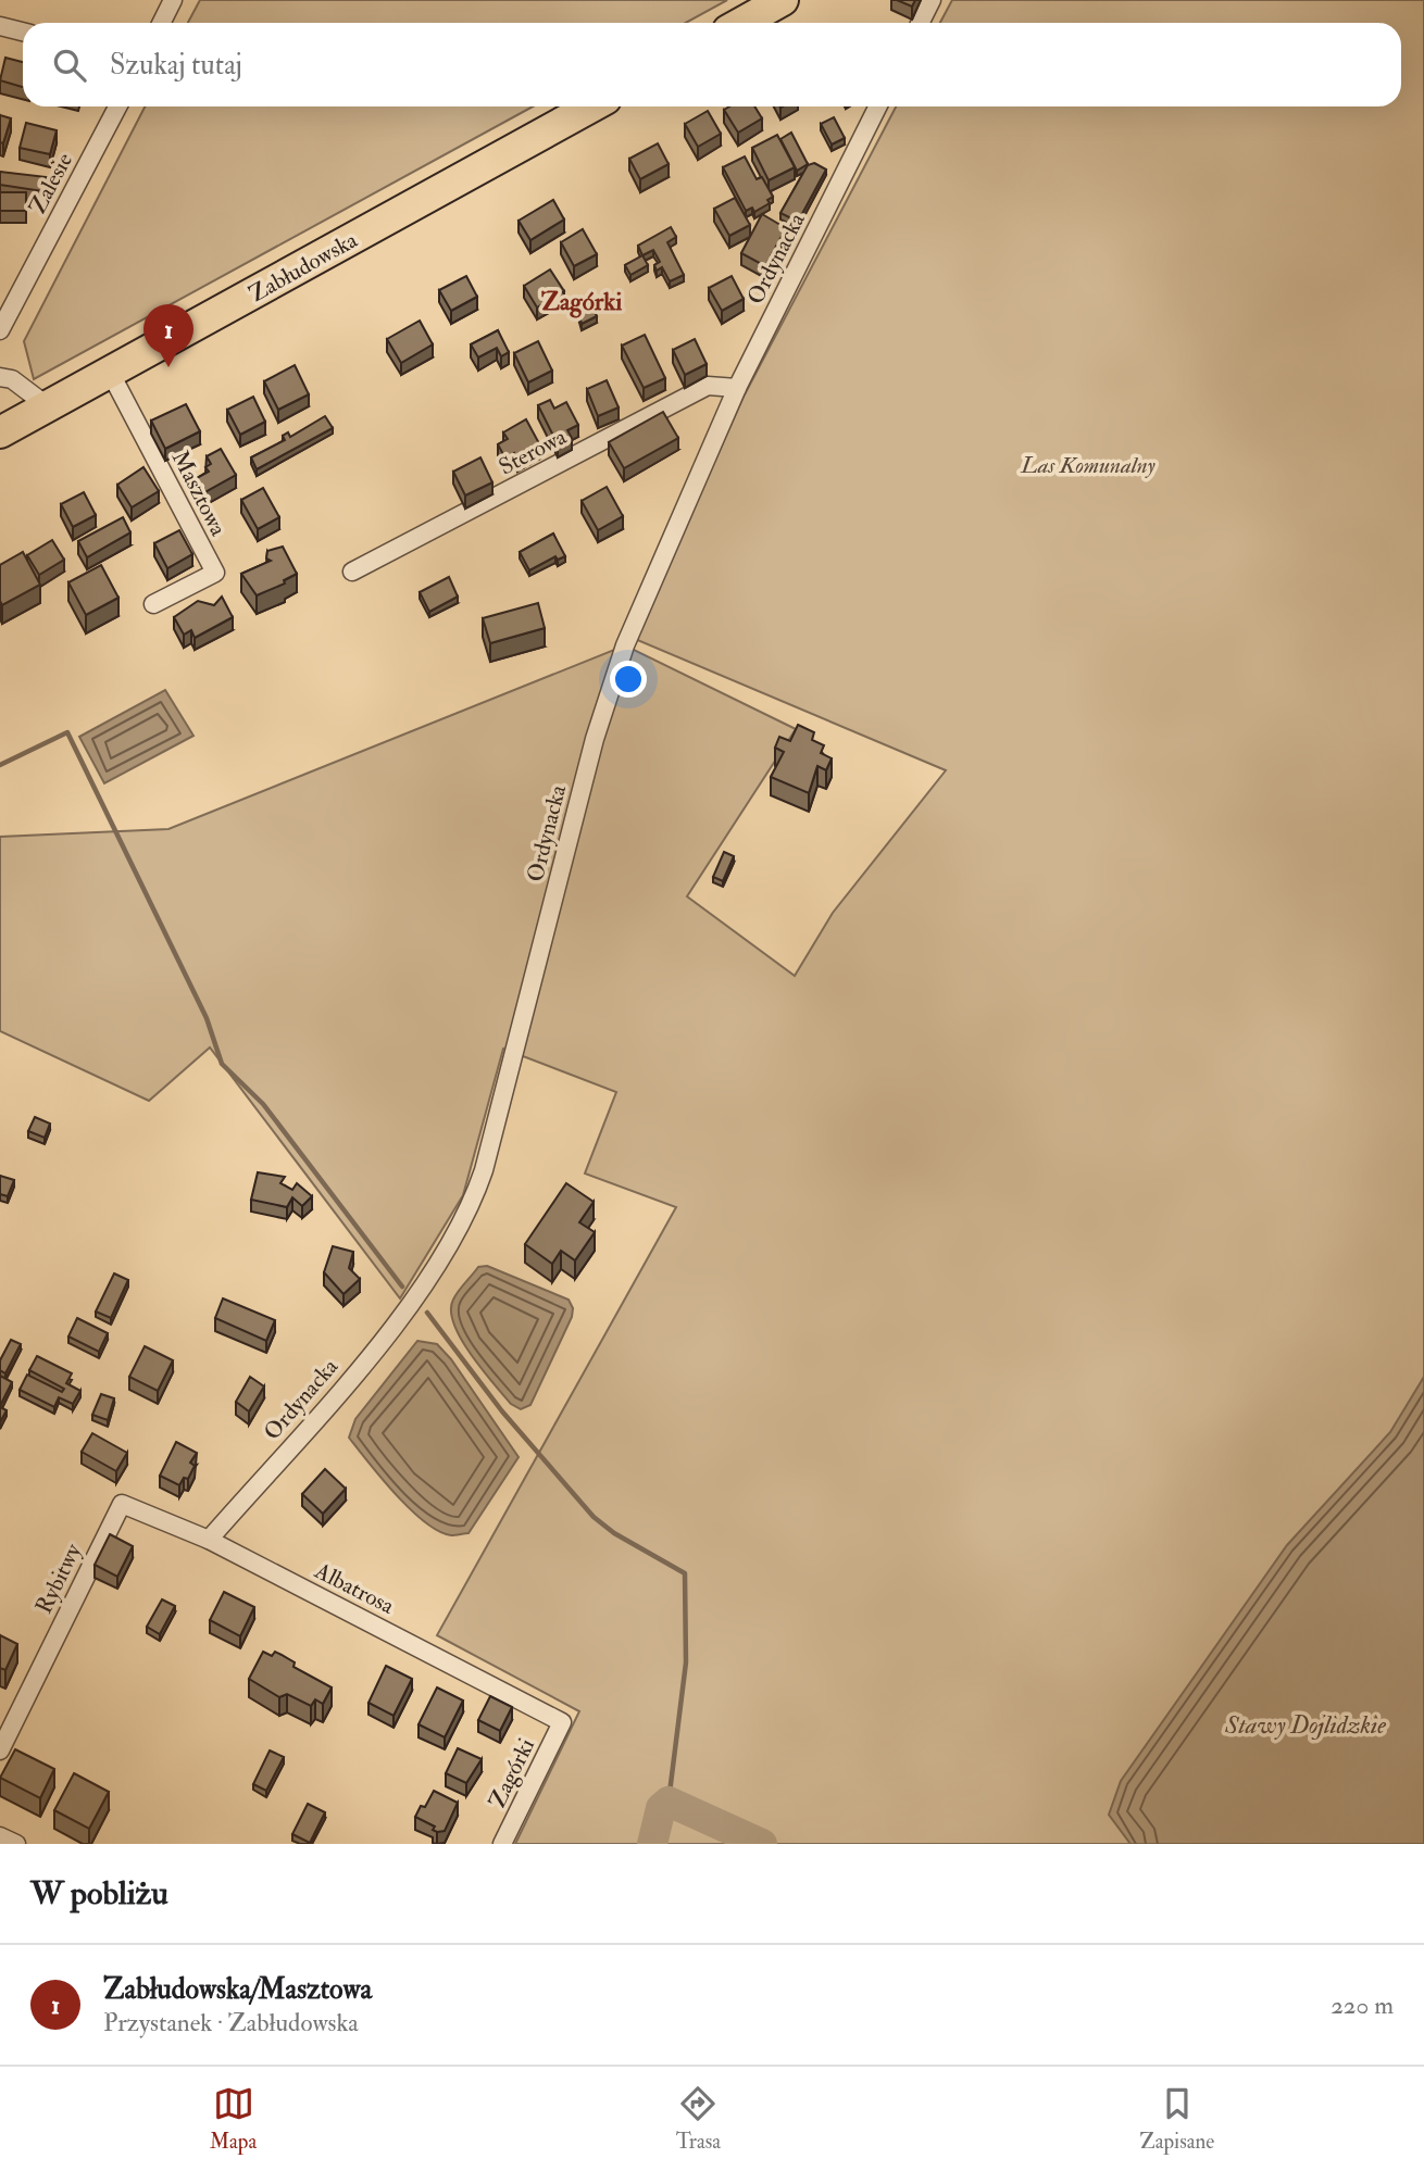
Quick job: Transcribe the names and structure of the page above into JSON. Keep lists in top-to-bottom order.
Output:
{
  "streets": {
    "highway": ["Zabłudowska"],
    "street": [
      "Zalesie",
      "Ordynacka",
      "Sterowa",
      "Masztowa",
      "Rybitwy",
      "Albatrosa",
      "Zagórki"
    ]
  },
  "crossings": [
    ["Ordynacka", "Sterowa"],
    ["Ordynacka", "Albatrosa"],
    ["Zabłudowska", "Masztowa"],
    ["Rybitwy", "Albatrosa"],
    ["Albatrosa", "Zagórki"]
  ],
  "districts": ["Zagórki"],
  "water": ["Stawy Dojlidzkie"],
  "parks": ["Las Komunalny"],
  "page": {
    "search": "Szukaj tutaj",
    "pins": "1",
    "heading": "W pobliżu",
    "list": [
      {
        "mark": "1",
        "name": "Zabłudowska/Masztowa",
        "note": "Przystanek · Zabłudowska",
        "value": "220 m"
      }
    ],
    "nav": ["Mapa", "Trasa", "Zapisane"]
  }
}
